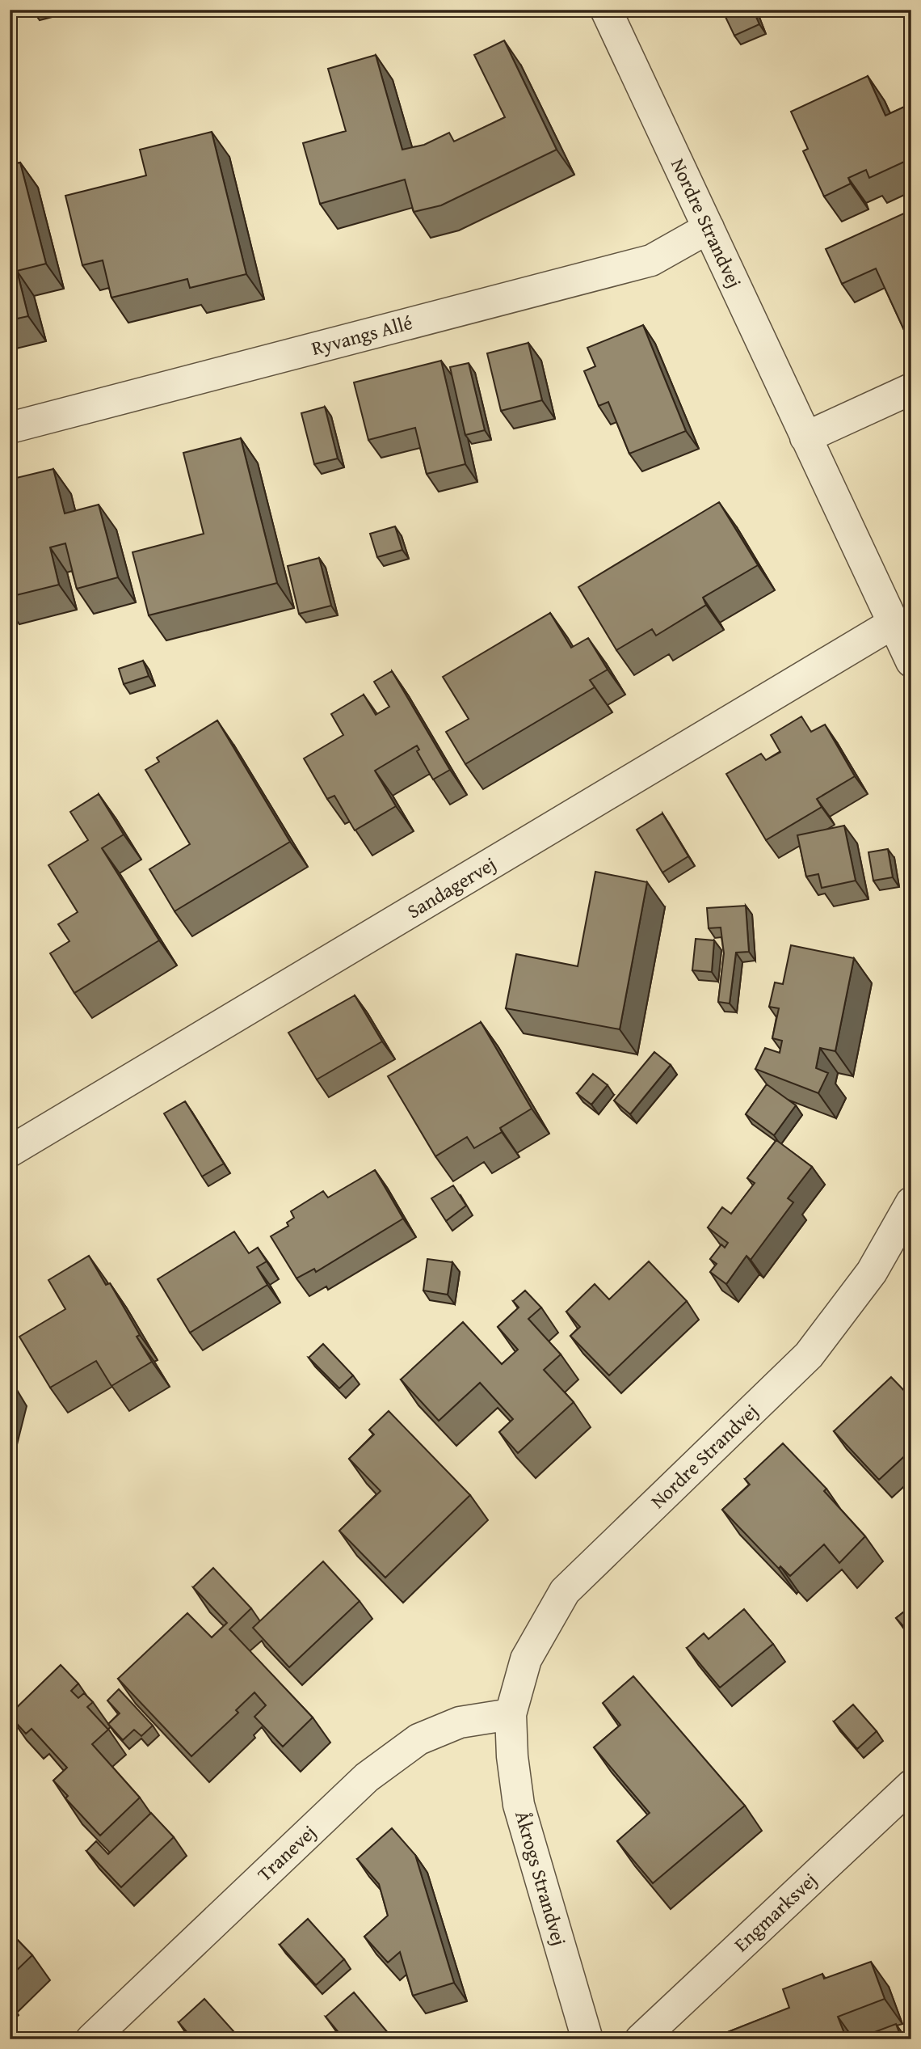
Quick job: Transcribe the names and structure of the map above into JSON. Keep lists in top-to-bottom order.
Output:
{
  "streets": {
    "street": [
      "Nordre Strandvej",
      "Ryvangs Allé",
      "Sandagervej",
      "Tranevej",
      "Åkrogs Strandvej",
      "Engmarksvej"
    ]
  },
  "crossings": [
    ["Nordre Strandvej", "Ryvangs Allé"],
    ["Nordre Strandvej", "Sandagervej"],
    ["Nordre Strandvej", "Tranevej"],
    ["Nordre Strandvej", "Åkrogs Strandvej"],
    ["Tranevej", "Åkrogs Strandvej"]
  ]
}
